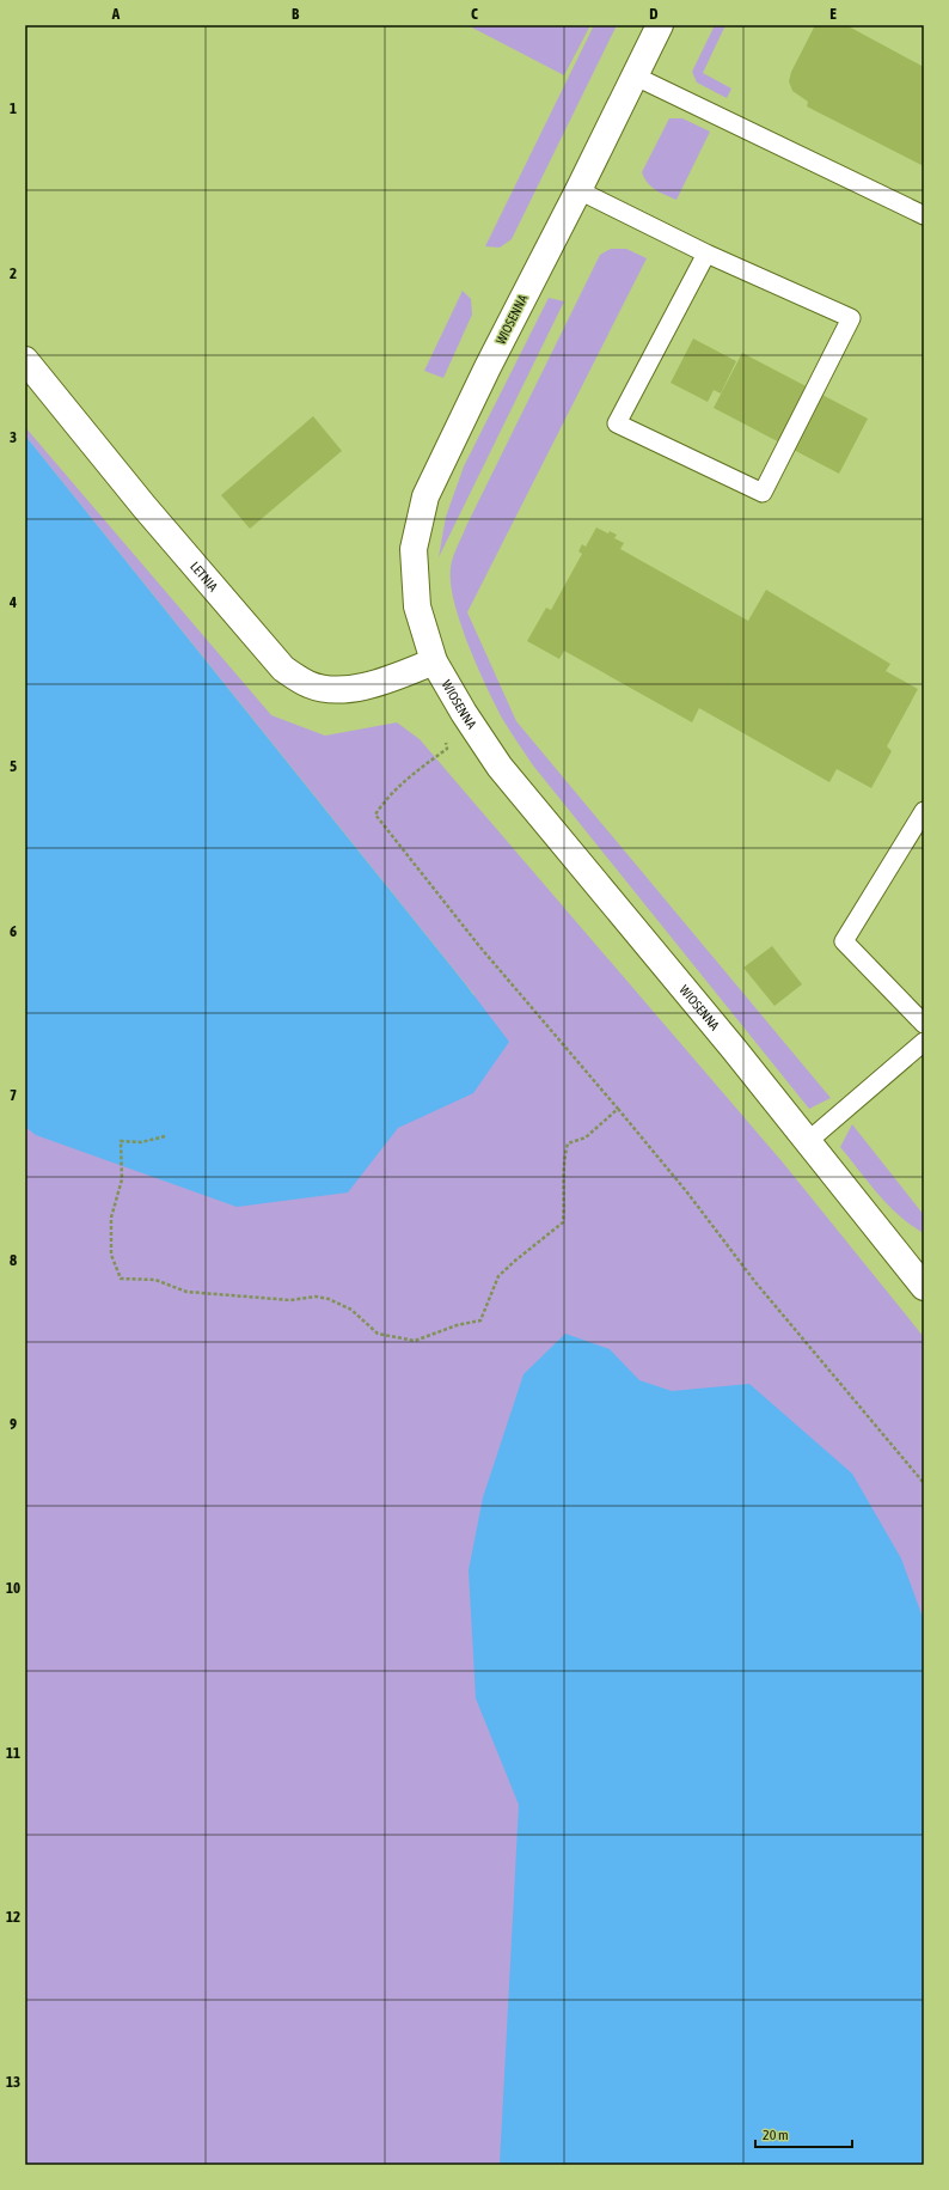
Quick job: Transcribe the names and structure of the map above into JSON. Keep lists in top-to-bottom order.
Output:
{
  "streets": {
    "street": ["WIOSENNA", "LETNIA"]
  },
  "crossings": [
    ["WIOSENNA", "LETNIA"]
  ],
  "scale_bar": "20 m",
  "grid": {
    "columns": [
      "A",
      "B",
      "C",
      "D",
      "E"
    ],
    "rows": [
      "1",
      "2",
      "3",
      "4",
      "5",
      "6",
      "7",
      "8",
      "9",
      "10",
      "11",
      "12",
      "13"
    ]
  }
}
